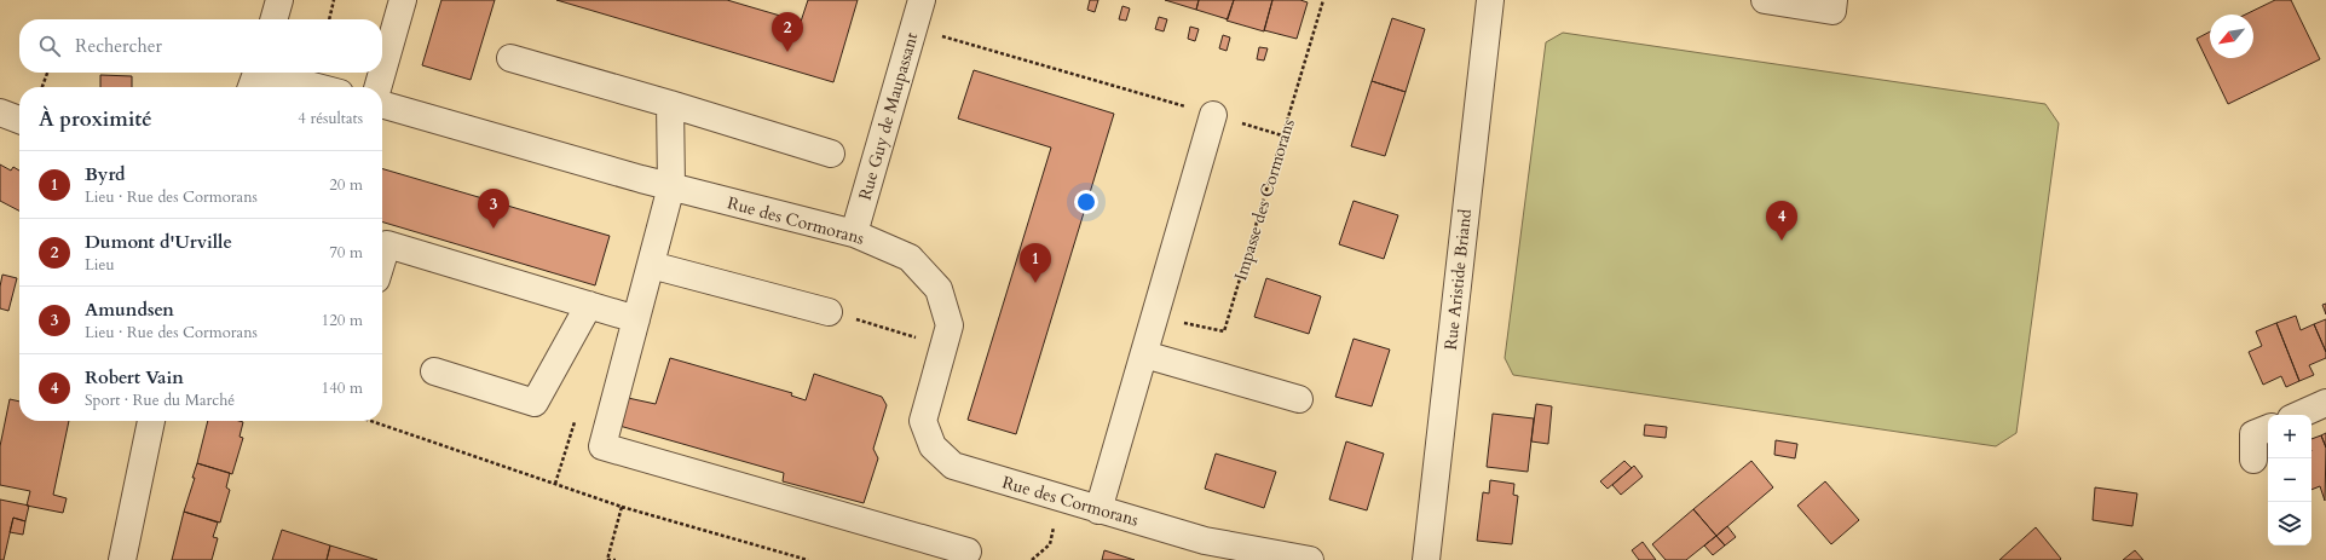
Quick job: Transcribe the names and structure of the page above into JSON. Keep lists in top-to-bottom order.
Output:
{
  "streets": {
    "street": ["Rue Guy de Maupassant", "Rue des Cormorans", "Rue Aristide Briand"],
    "path": ["Impasse des Cormorans"]
  },
  "crossings": [
    ["Rue Guy de Maupassant", "Rue des Cormorans"]
  ],
  "north": "bottom left",
  "page": {
    "pins": [
      "2",
      "3",
      "4",
      "1"
    ],
    "search": "Rechercher",
    "heading": ["À proximité", "4 résultats"],
    "list": [
      {
        "mark": "1",
        "name": "Byrd",
        "note": "Lieu · Rue des Cormorans",
        "value": "20 m"
      },
      {
        "mark": "2",
        "name": "Dumont d'Urville",
        "note": "Lieu",
        "value": "70 m"
      },
      {
        "mark": "3",
        "name": "Amundsen",
        "note": "Lieu · Rue des Cormorans",
        "value": "120 m"
      },
      {
        "mark": "4",
        "name": "Robert Vain",
        "note": "Sport · Rue du Marché",
        "value": "140 m"
      }
    ],
    "map_buttons": ["+", "−"]
  }
}
